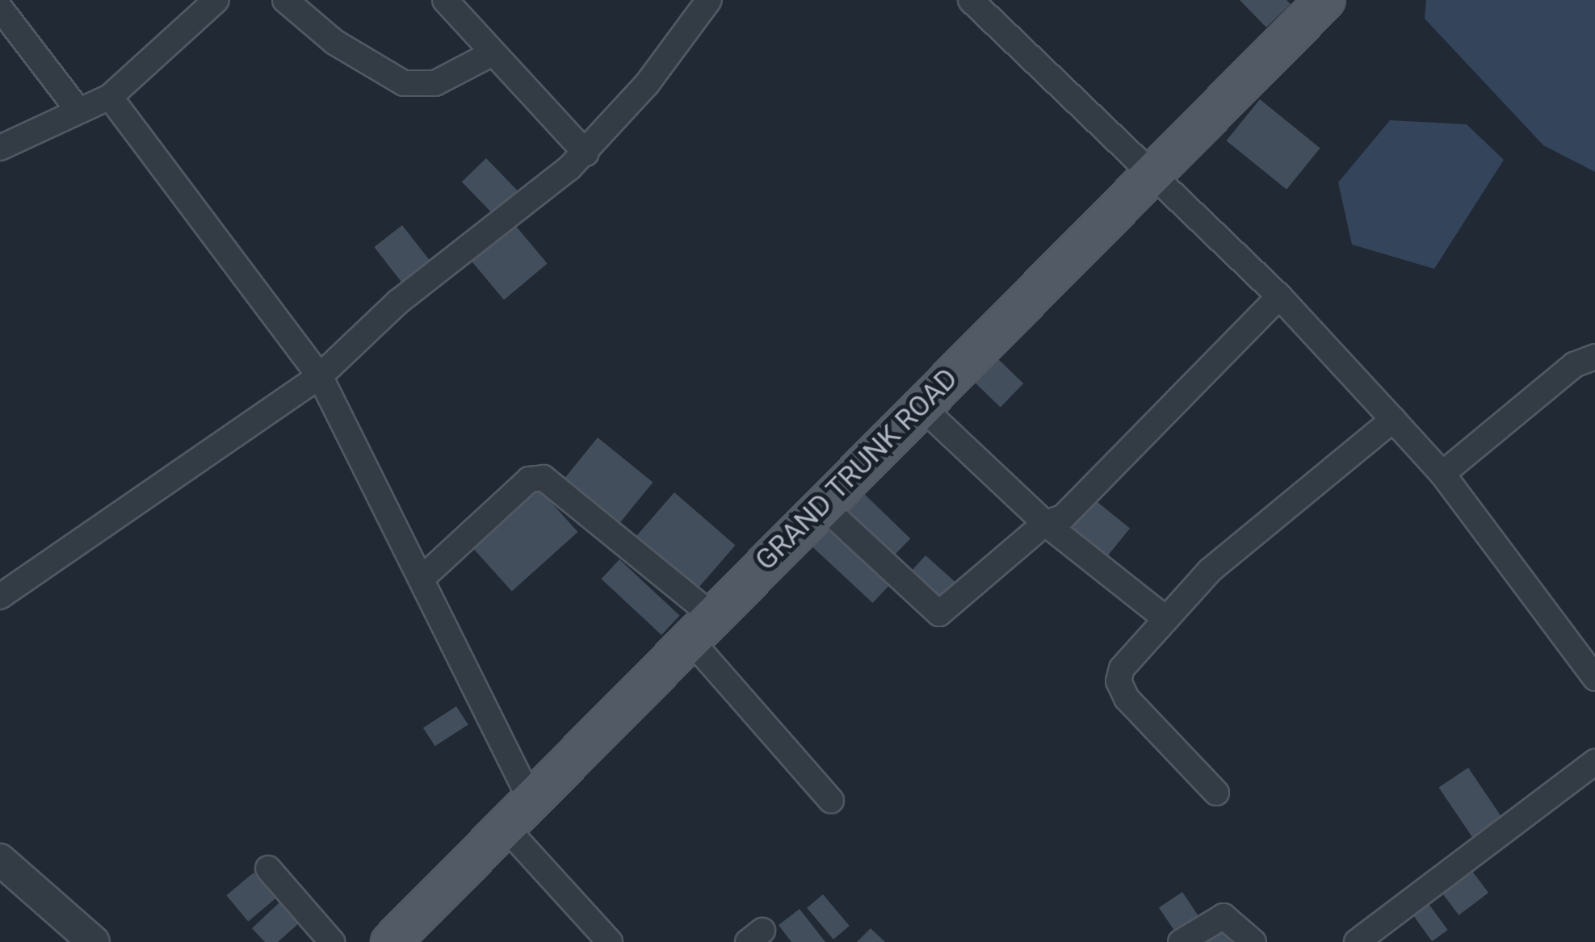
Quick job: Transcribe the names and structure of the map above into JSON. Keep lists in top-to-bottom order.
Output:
{
  "streets": {
    "main road": ["GRAND TRUNK ROAD"]
  }
}
